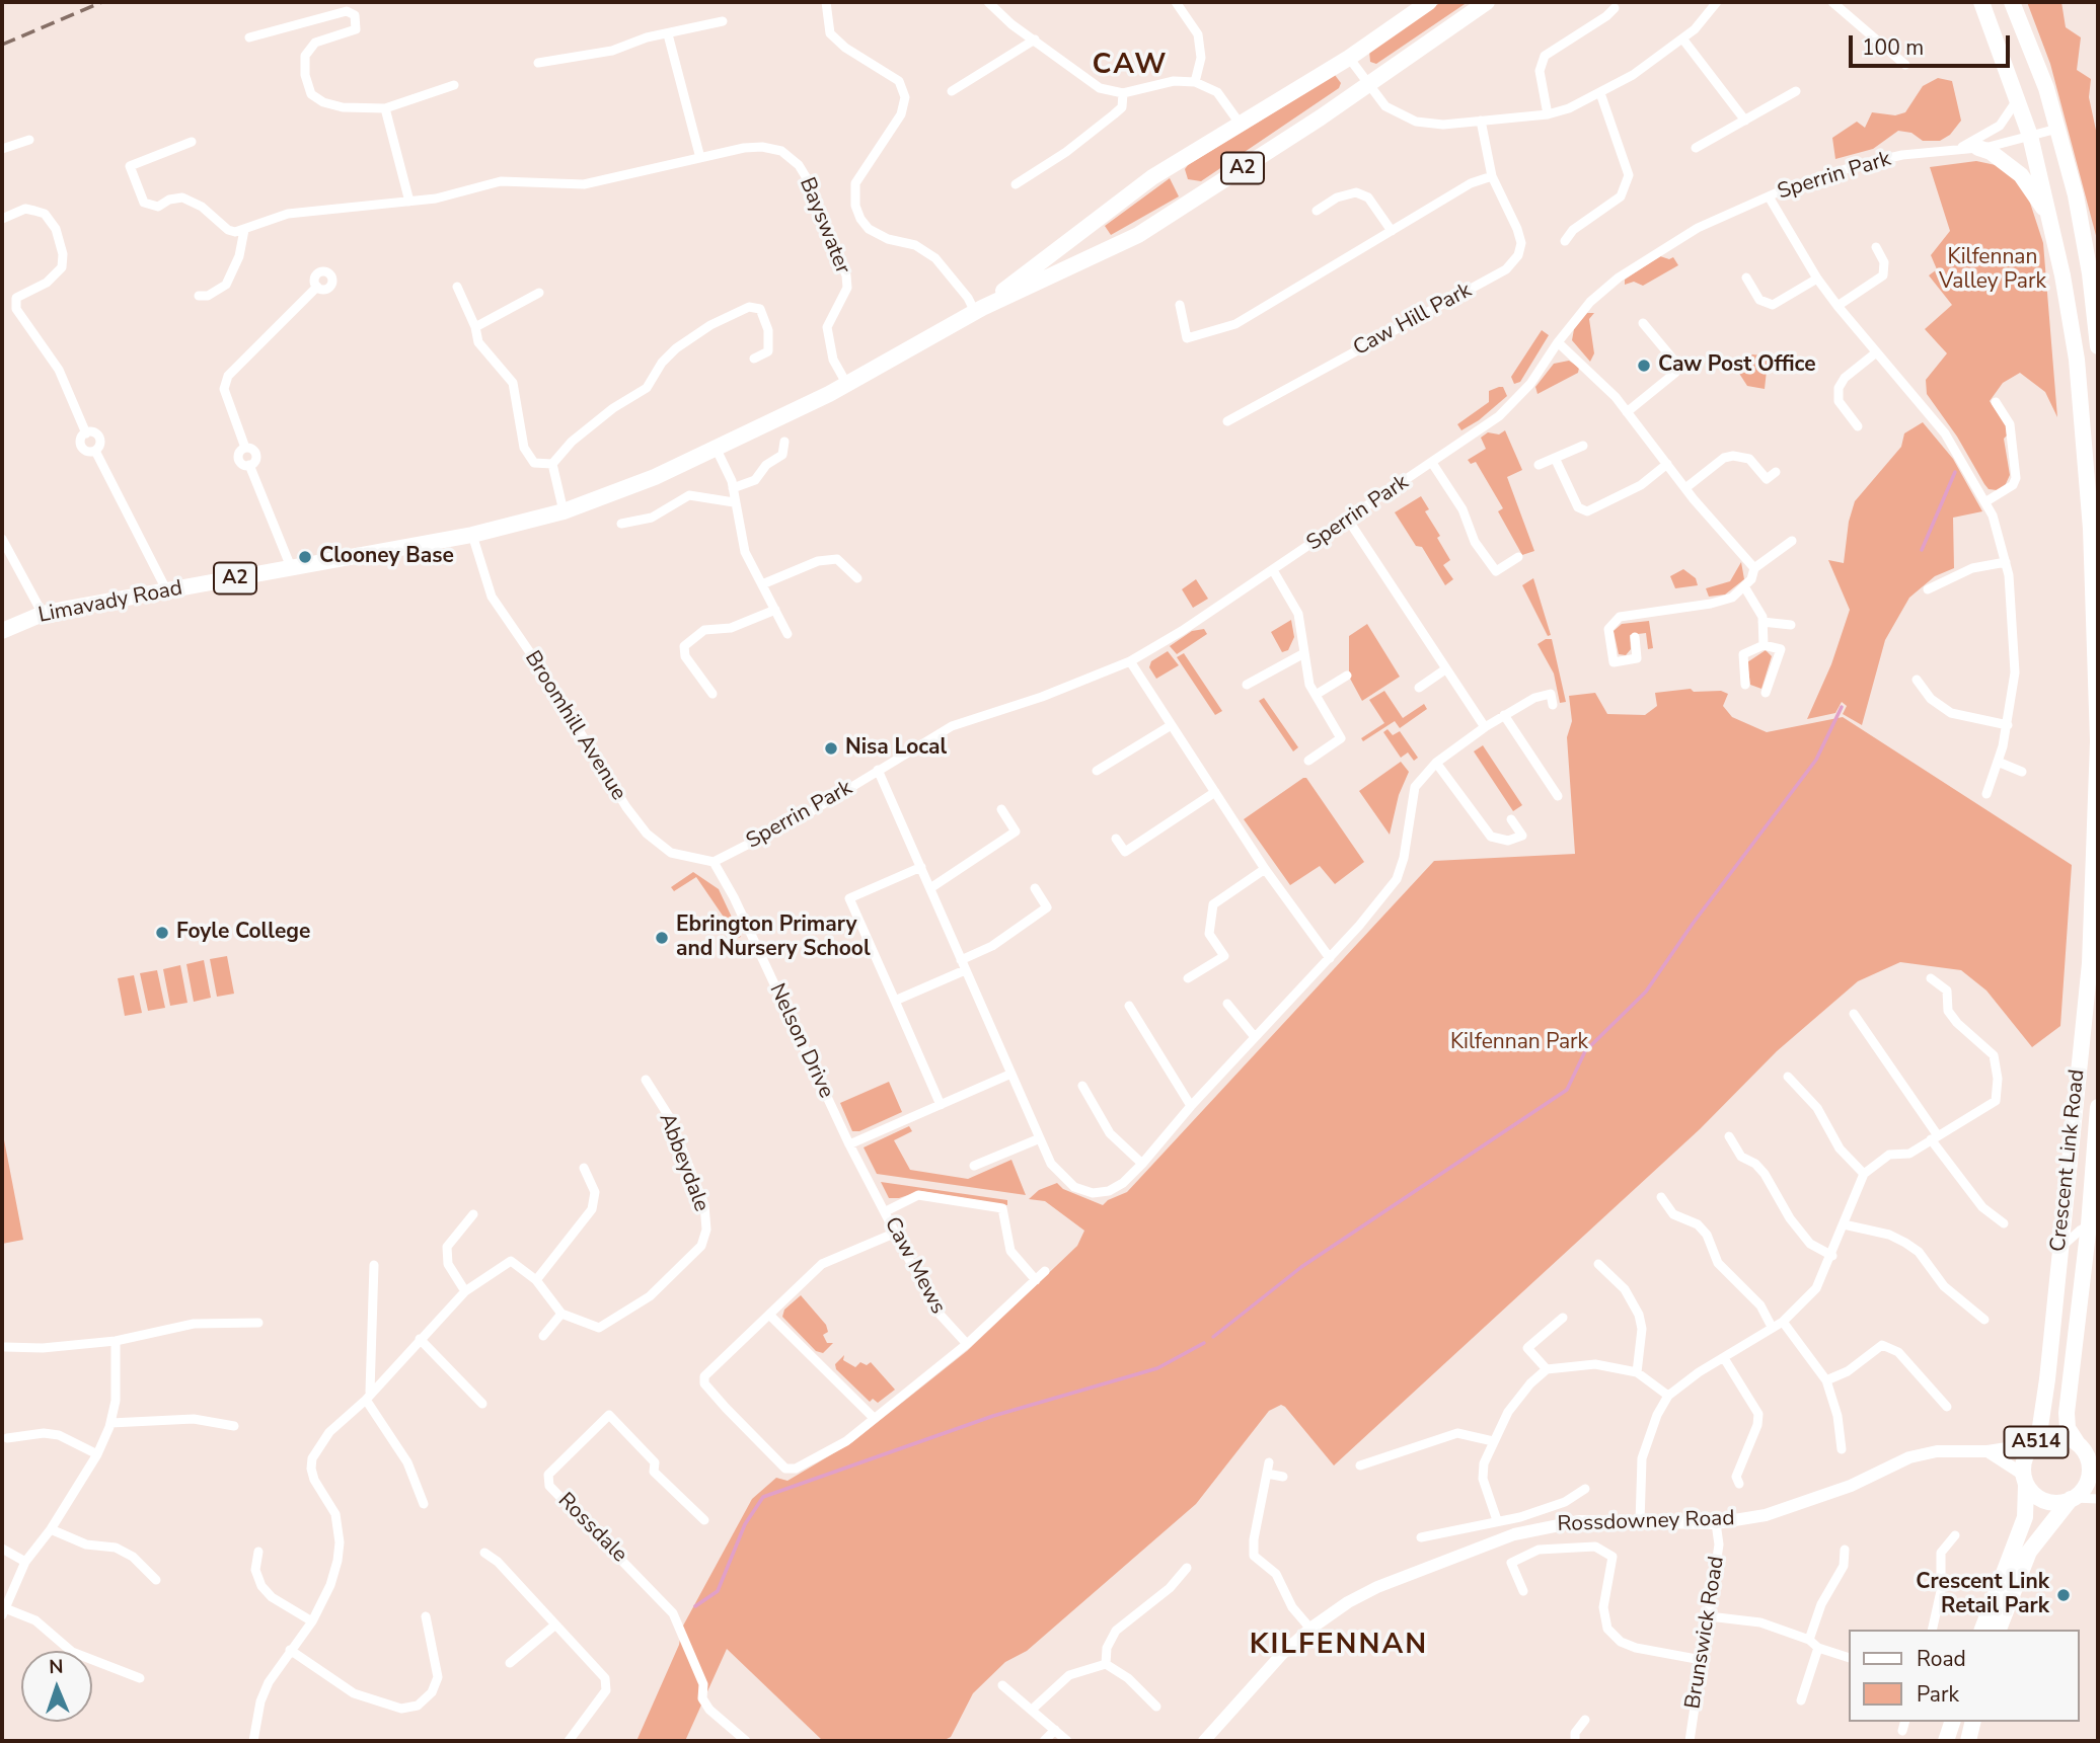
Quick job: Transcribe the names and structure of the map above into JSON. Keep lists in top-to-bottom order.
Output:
{
  "streets": {
    "highway": [
      "A2",
      "Limavady Road",
      "Crescent Link Road",
      "A514"
    ],
    "street": [
      "Sperrin Park",
      "Bayswater",
      "Caw Hill Park",
      "Broomhill Avenue",
      "Nelson Drive",
      "Abbeydale",
      "Caw Mews",
      "Rossdowney Road",
      "Rossdale",
      "Brunswick Road"
    ]
  },
  "crossings": [
    ["A2", "Bayswater"],
    ["A2", "Limavady Road"],
    ["A2", "Broomhill Avenue"],
    ["Sperrin Park", "Broomhill Avenue"],
    ["Sperrin Park", "Nelson Drive"],
    ["Sperrin Park", "Crescent Link Road"],
    ["Limavady Road", "Broomhill Avenue"],
    ["Broomhill Avenue", "Nelson Drive"],
    ["Nelson Drive", "Caw Mews"],
    ["Crescent Link Road", "A514"],
    ["Crescent Link Road", "Rossdowney Road"],
    ["A514", "Rossdowney Road"],
    ["Rossdowney Road", "Brunswick Road"]
  ],
  "districts": ["CAW", "KILFENNAN"],
  "parks": ["Kilfennan Valley Park", "Kilfennan Park"],
  "places": [
    "Caw Post Office",
    "Clooney Base",
    "Nisa Local",
    "Foyle College",
    "Ebrington Primary and Nursery School",
    "Crescent Link Retail Park"
  ],
  "legend": ["Road", "Park"],
  "scale_bar": "100 m",
  "north": "top"
}
